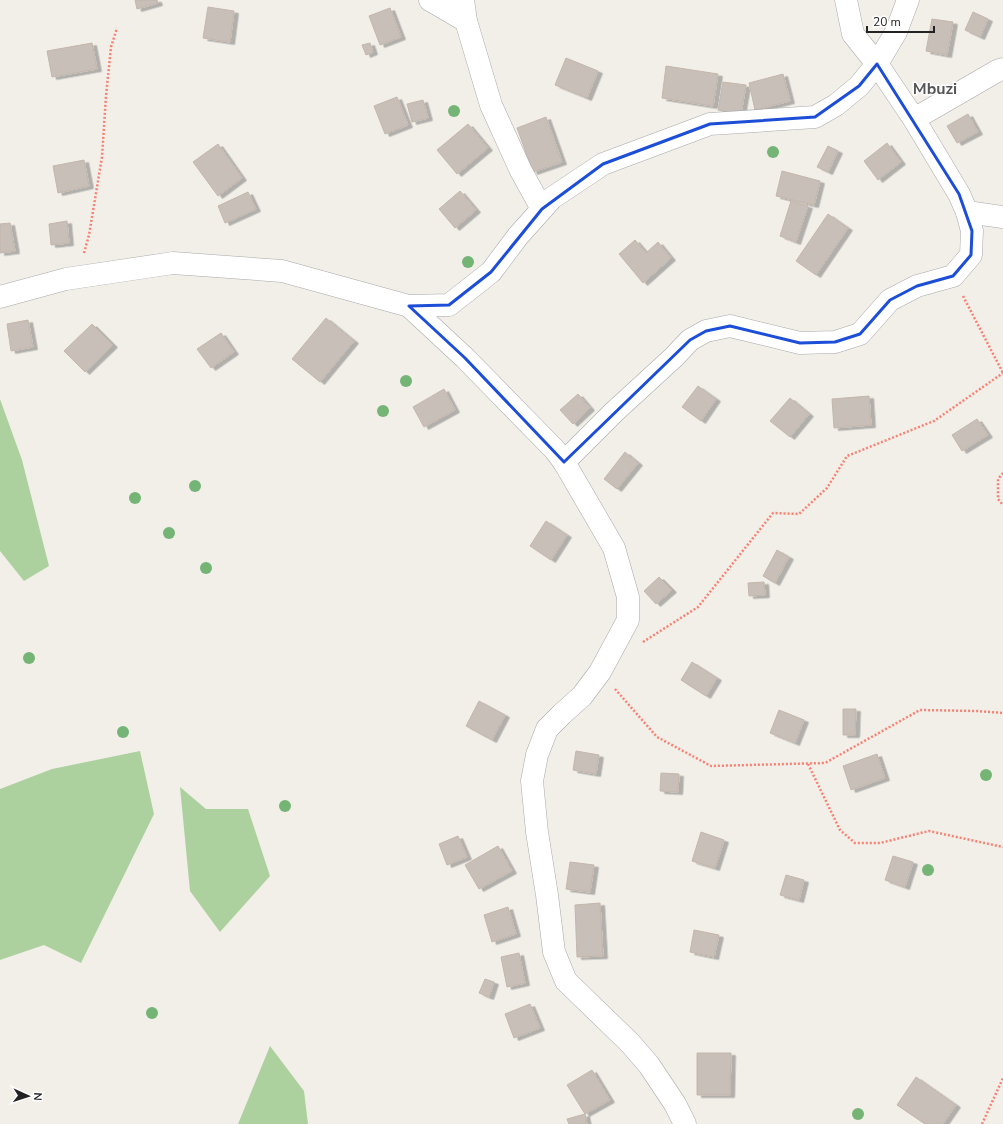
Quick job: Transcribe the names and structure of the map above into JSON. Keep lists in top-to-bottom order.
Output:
{
  "districts": ["Mbuzi"],
  "scale_bar": "20 m",
  "north": "right"
}
